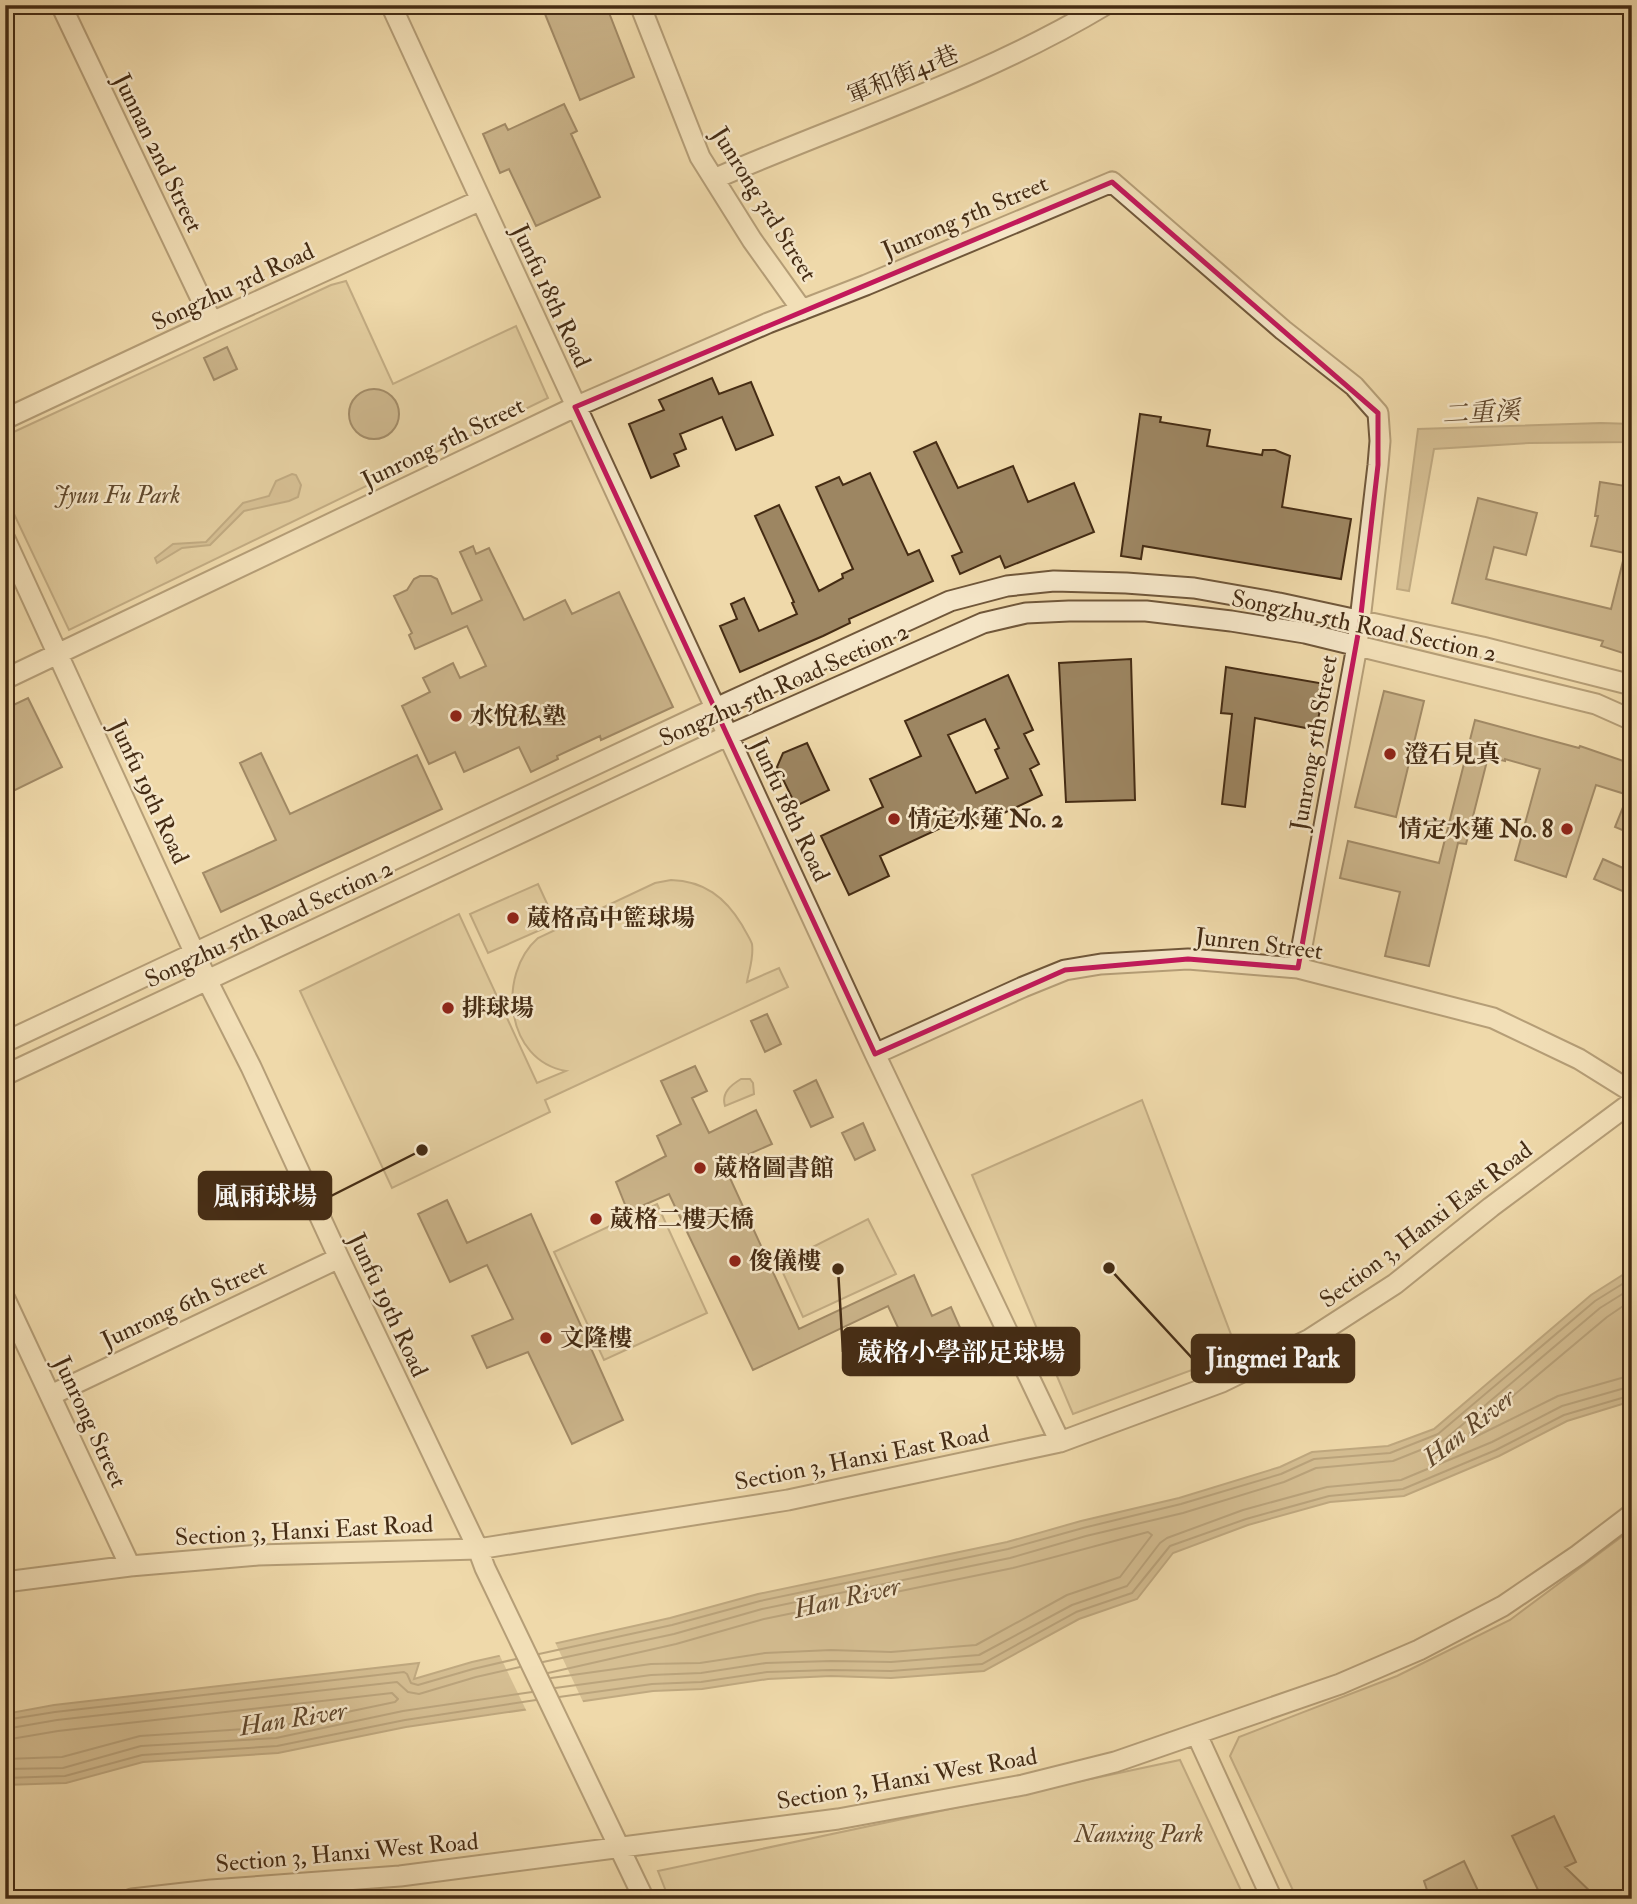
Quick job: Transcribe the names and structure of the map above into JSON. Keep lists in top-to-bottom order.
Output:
{
  "streets": {
    "street": [
      "軍和街41巷",
      "Junnan 2nd Street",
      "Junrong 3rd Street",
      "Junrong 5th Street",
      "Songzhu 3rd Road",
      "Junfu 18th Road",
      "Songzhu 5th Road Section 2",
      "Junfu 19th Road",
      "Junren Street",
      "Section 3, Hanxi East Road",
      "Junrong 6th Street",
      "Junrong Street",
      "Section 3, Hanxi West Road"
    ]
  },
  "crossings": [
    ["軍和街41巷", "Junrong 3rd Street"],
    ["Junnan 2nd Street", "Songzhu 3rd Road"],
    ["Junrong 3rd Street", "Junrong 5th Street"],
    ["Junrong 5th Street", "Junfu 18th Road"],
    ["Junrong 5th Street", "Songzhu 5th Road Section 2"],
    ["Junrong 5th Street", "Junfu 19th Road"],
    ["Junrong 5th Street", "Junren Street"],
    ["Songzhu 3rd Road", "Junfu 18th Road"],
    ["Junfu 18th Road", "Songzhu 5th Road Section 2"],
    ["Junfu 18th Road", "Junren Street"],
    ["Junfu 18th Road", "Section 3, Hanxi East Road"],
    ["Songzhu 5th Road Section 2", "Junfu 19th Road"],
    ["Junfu 19th Road", "Section 3, Hanxi East Road"],
    ["Junfu 19th Road", "Junrong 6th Street"],
    ["Junfu 19th Road", "Section 3, Hanxi West Road"],
    ["Section 3, Hanxi East Road", "Junrong Street"],
    ["Junrong 6th Street", "Junrong Street"]
  ],
  "water": ["二重溪", "Han River"],
  "parks": ["Jyun Fu Park", "Nanxing Park"],
  "places": [
    "水悅私塾",
    "澄石見真",
    "情定水蓮 No. 2",
    "情定水蓮 No. 8",
    "葳格高中籃球場",
    "排球場",
    "風雨球場",
    "葳格圖書館",
    "葳格二樓天橋",
    "俊儀樓",
    "Jingmei Park",
    "葳格小學部足球場",
    "文隆樓"
  ]
}
